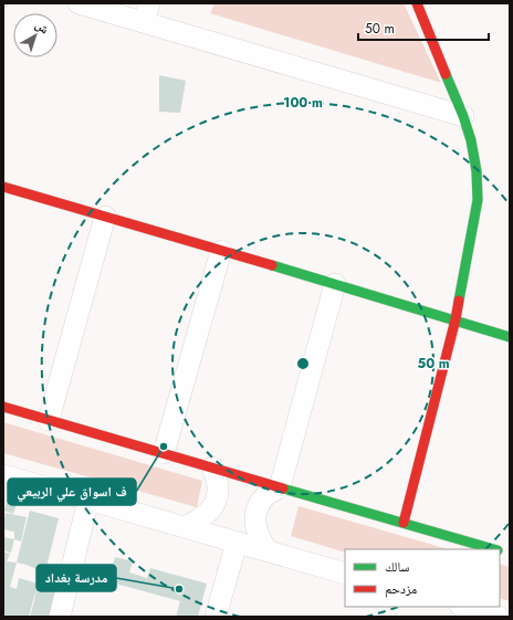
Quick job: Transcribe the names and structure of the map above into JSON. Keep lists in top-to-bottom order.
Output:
{
  "places": ["ف اسواق علي الربيعي", "مدرسة بغداد"],
  "legend": ["سالك", "مزدحم"],
  "scale_bar": "50 m",
  "north": "top right",
  "rings": ["100 m", "50 m"]
}
